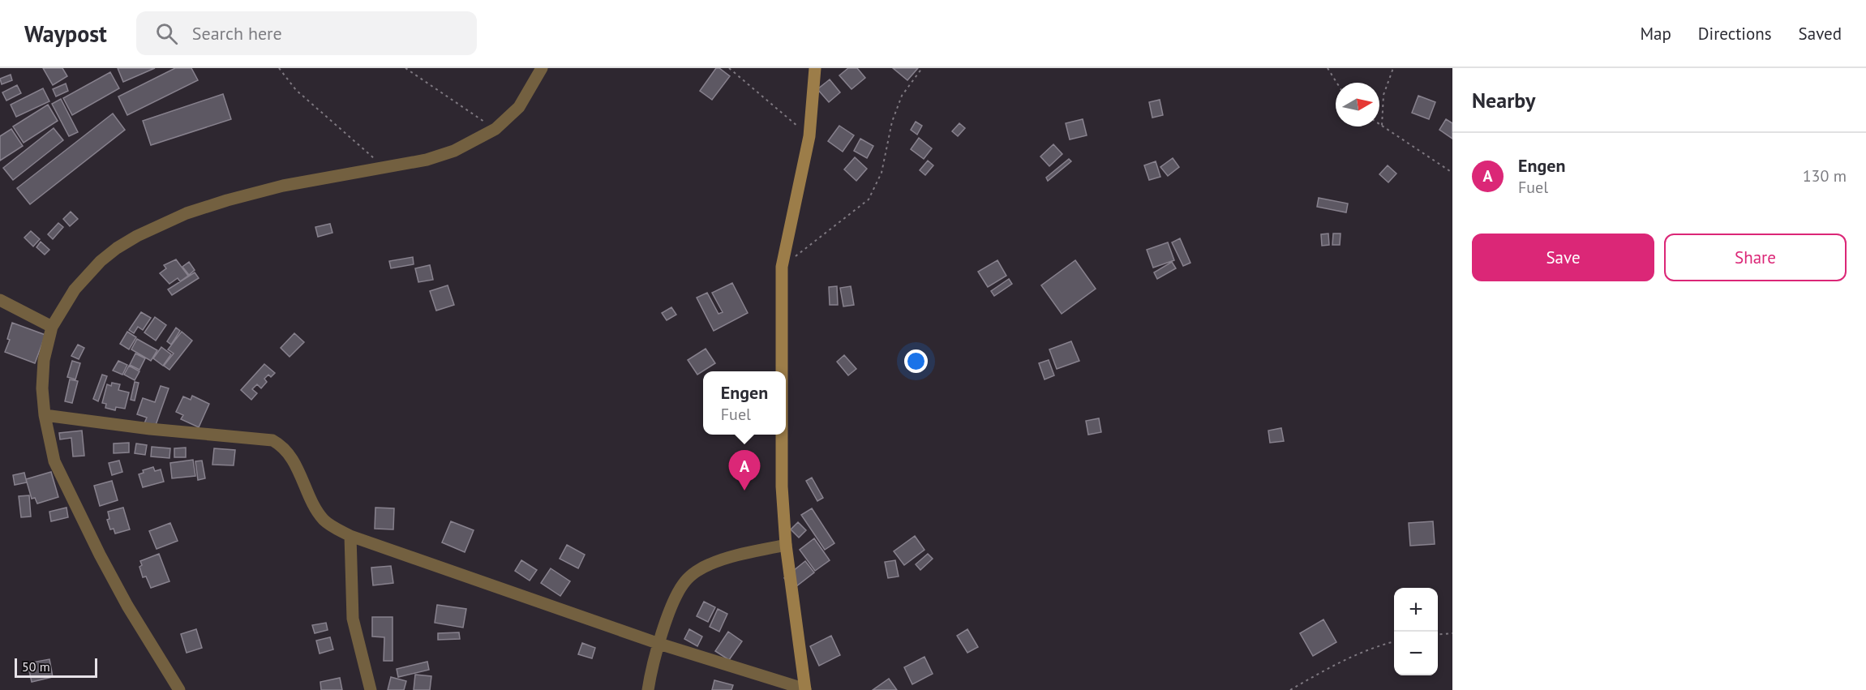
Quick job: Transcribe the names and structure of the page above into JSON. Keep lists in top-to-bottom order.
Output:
{
  "scale_bar": "50 m",
  "north": "right",
  "page": {
    "header": "Waypost",
    "search": "Search here",
    "nav": ["Map", "Directions", "Saved"],
    "heading": "Nearby",
    "list": [
      {
        "mark": "A",
        "name": "Engen",
        "note": "Fuel",
        "value": "130 m"
      }
    ],
    "buttons": ["Save", "Share"],
    "popup": ["Engen", "Fuel"],
    "pins": "A",
    "map_buttons": ["+", "−"],
    "scale": "50 m"
  }
}
